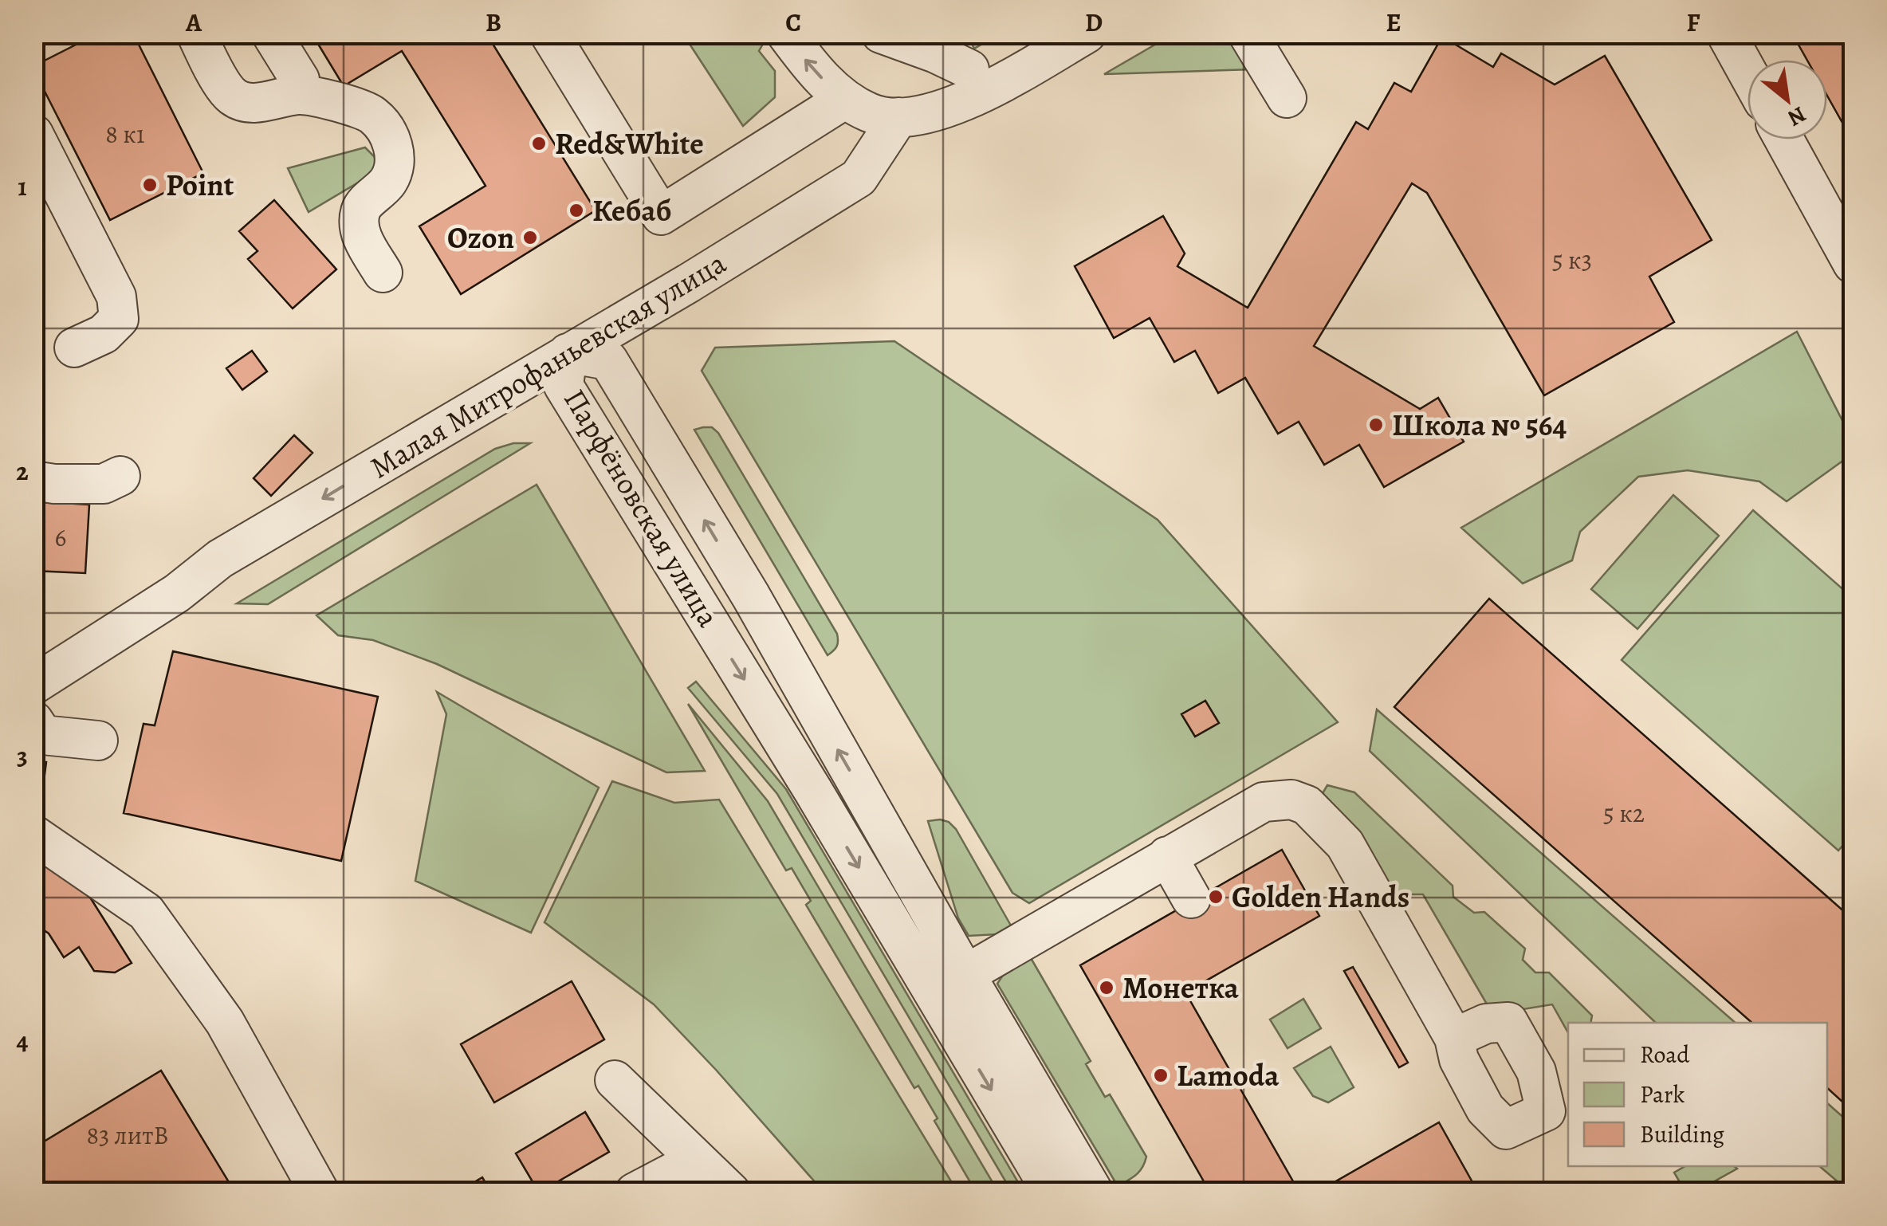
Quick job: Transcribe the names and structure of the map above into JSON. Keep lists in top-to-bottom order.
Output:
{
  "streets": {
    "street": ["Малая Митрофаньевская улица", "Парфёновская улица"]
  },
  "crossings": [
    ["Малая Митрофаньевская улица", "Парфёновская улица"]
  ],
  "places": [
    "Red&White",
    "Point",
    "Кебаб",
    "Ozon",
    "Школа № 564",
    "Golden Hands",
    "Монетка",
    "Lamoda"
  ],
  "house_numbers": [
    "8 к1",
    "5 к3",
    "6",
    "5 к2",
    "83 литВ"
  ],
  "legend": ["Road", "Park", "Building"],
  "north": "bottom right",
  "grid": {
    "columns": [
      "A",
      "B",
      "C",
      "D",
      "E",
      "F"
    ],
    "rows": [
      "1",
      "2",
      "3",
      "4"
    ]
  }
}
